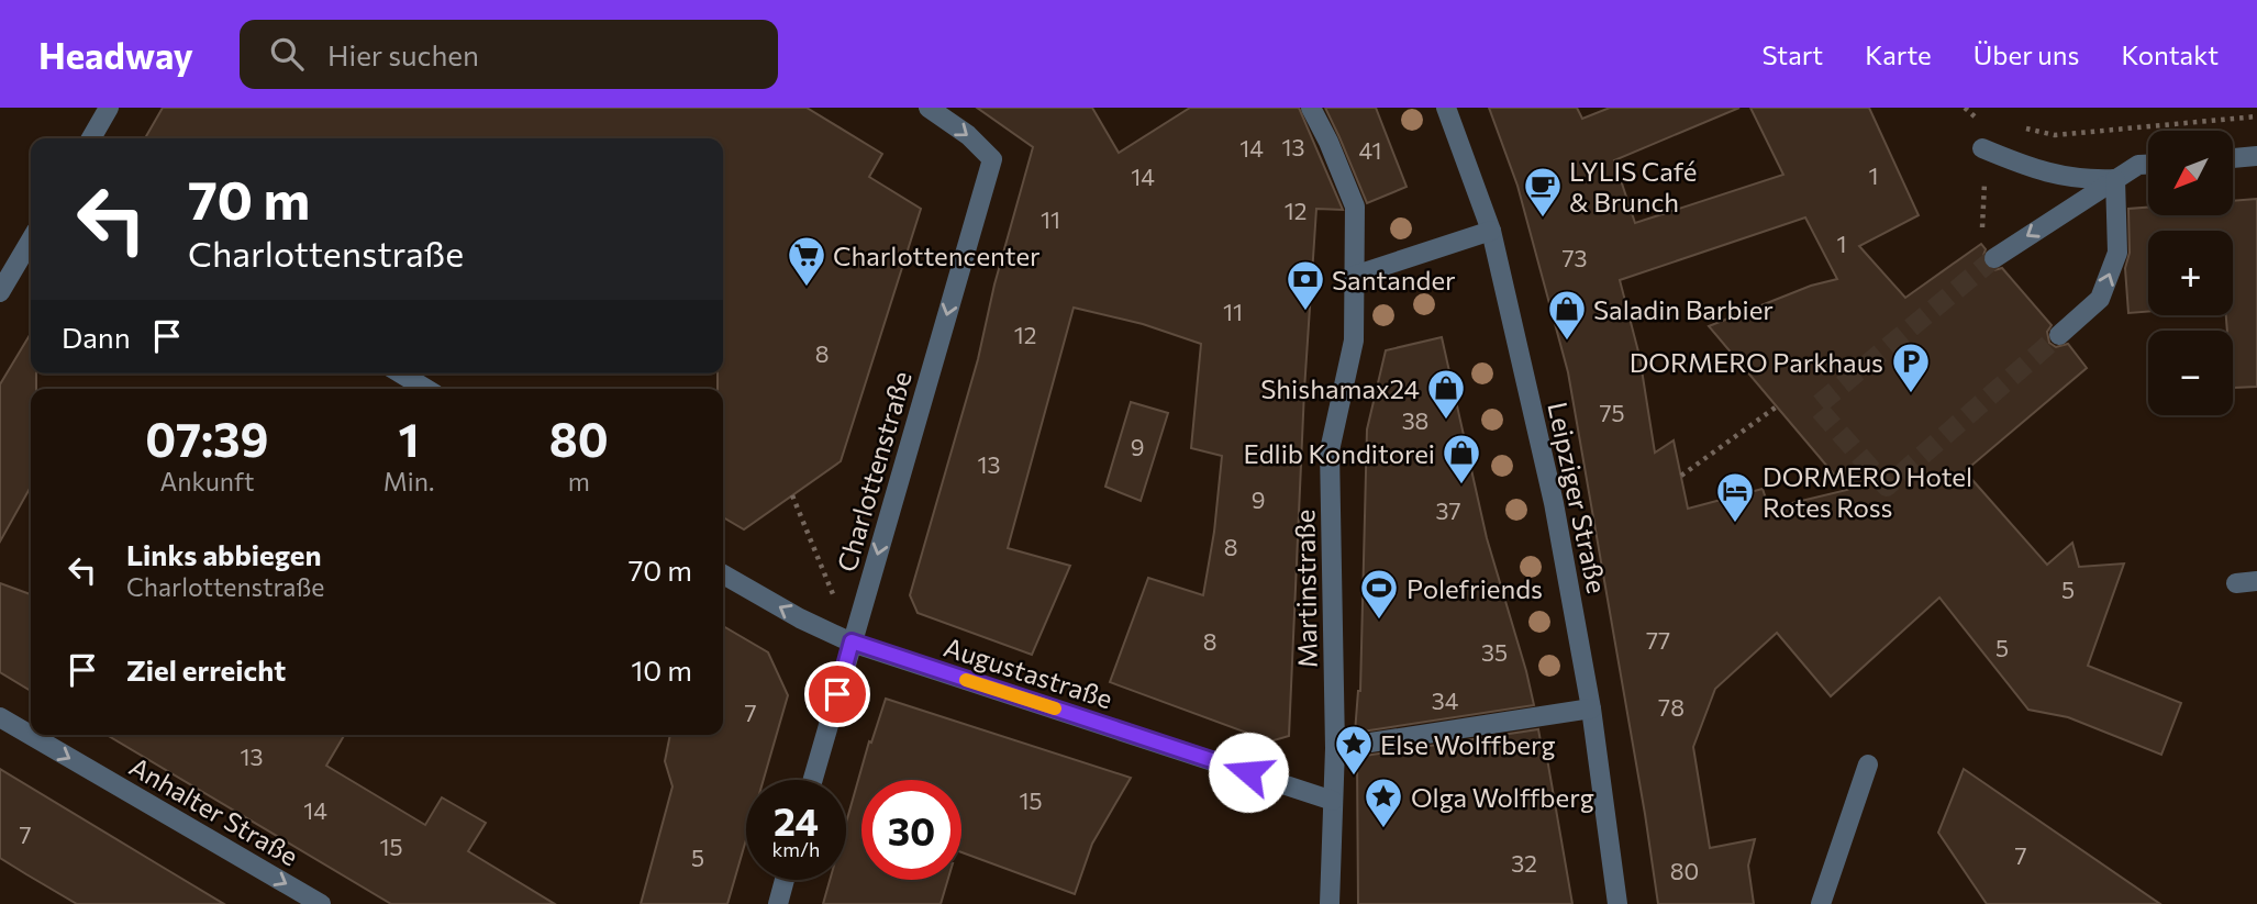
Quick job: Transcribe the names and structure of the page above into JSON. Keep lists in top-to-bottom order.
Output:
{
  "streets": {
    "street": [
      "Charlottenstraße",
      "Leipziger Straße",
      "Martinstraße",
      "Augustastraße",
      "Anhalter Straße"
    ]
  },
  "crossings": [
    ["Charlottenstraße", "Augustastraße"],
    ["Martinstraße", "Augustastraße"]
  ],
  "one_way": ["Charlottenstraße", "Anhalter Straße"],
  "places": {
    "cafe": ["LYLIS Café & Brunch"],
    "supermarket": ["Charlottencenter"],
    "bank": ["Santander"],
    "shop": ["Saladin Barbier", "Shishamax24", "Edlib Konditorei"],
    "parking": ["DORMERO Parkhaus"],
    "hotel": ["DORMERO Hotel Rotes Ross"],
    "sports": ["Polefriends"],
    "place": ["Else Wolffberg", "Olga Wolffberg"]
  },
  "house_numbers": [
    "13",
    "14",
    "41",
    "1",
    "14",
    "12",
    "11",
    "1",
    "73",
    "11",
    "12",
    "8",
    "75",
    "38",
    "9",
    "13",
    "9",
    "37",
    "8",
    "5",
    "77",
    "8",
    "5",
    "35",
    "34",
    "78",
    "7",
    "13",
    "15",
    "14",
    "7",
    "15",
    "7",
    "5",
    "32",
    "80"
  ],
  "north": "bottom left",
  "page": {
    "header": "Headway",
    "search": "Hier suchen",
    "nav": [
      "Start",
      "Karte",
      "Über uns",
      "Kontakt"
    ],
    "map_buttons": ["+", "−"],
    "turn": ["70 m", "Charlottenstraße"],
    "then": "Dann",
    "eta": [
      "07:39",
      "Ankunft",
      "1",
      "Min.",
      "80",
      "m"
    ],
    "list": [
      {
        "name": "Links abbiegen",
        "note": "Charlottenstraße",
        "value": "70 m"
      },
      {
        "name": "Ziel erreicht",
        "value": "10 m"
      }
    ],
    "speed": "24 km/h",
    "limit": "30"
  }
}
